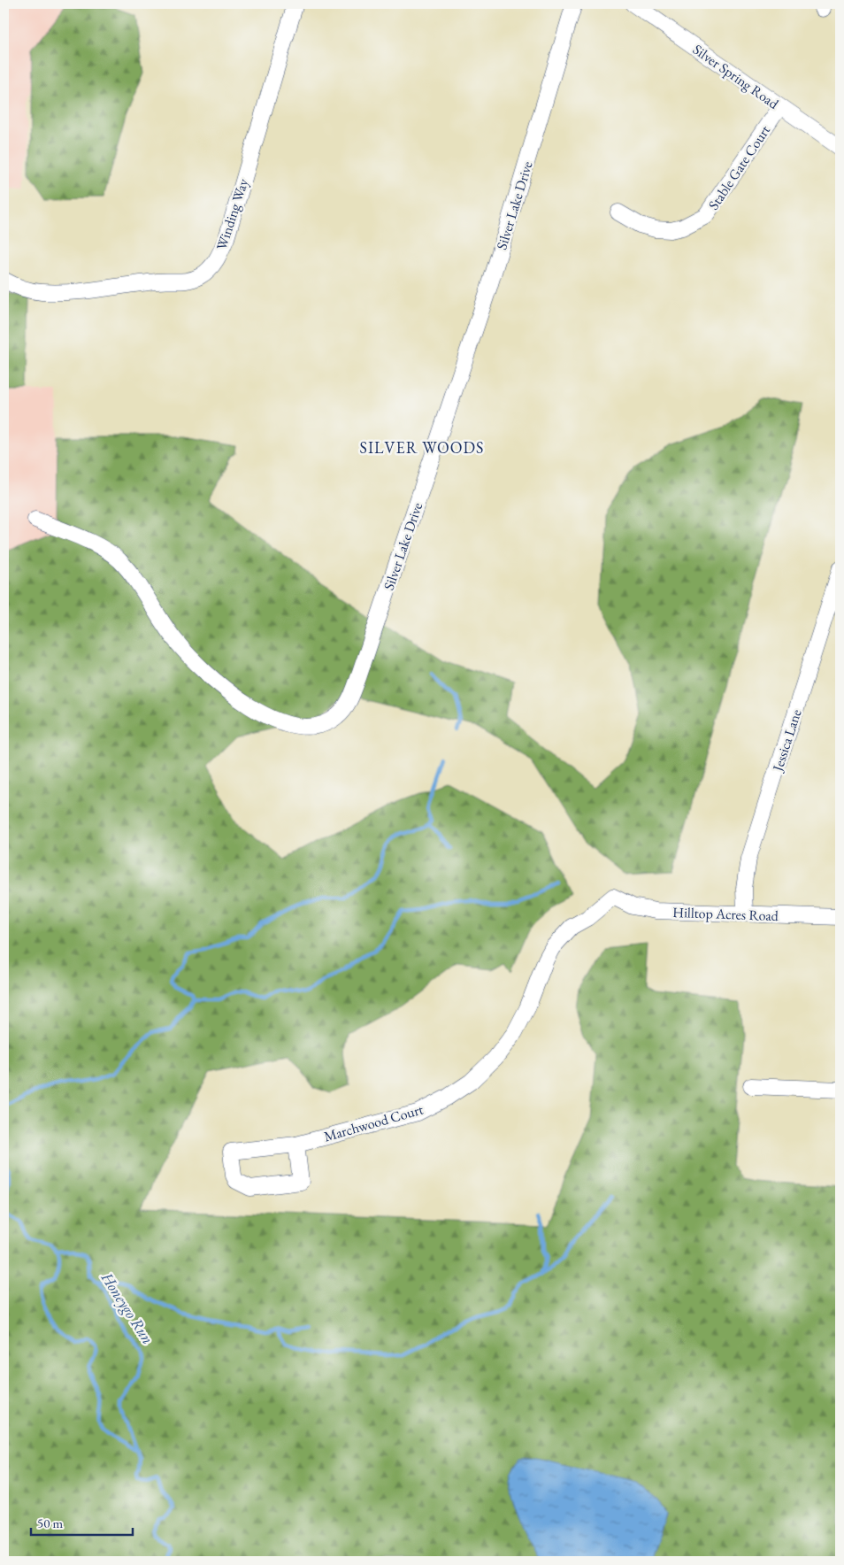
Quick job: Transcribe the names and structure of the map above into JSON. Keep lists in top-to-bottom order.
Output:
{
  "streets": {
    "street": [
      "Silver Spring Road",
      "Stable Gate Court",
      "Silver Lake Drive",
      "Winding Way",
      "Jessica Lane",
      "Hilltop Acres Road",
      "Marchwood Court"
    ]
  },
  "crossings": [
    ["Silver Spring Road", "Stable Gate Court"],
    ["Jessica Lane", "Hilltop Acres Road"],
    ["Hilltop Acres Road", "Marchwood Court"]
  ],
  "districts": ["SILVER WOODS"],
  "water": ["Honeygo Run"],
  "scale_bar": "50 m"
}
